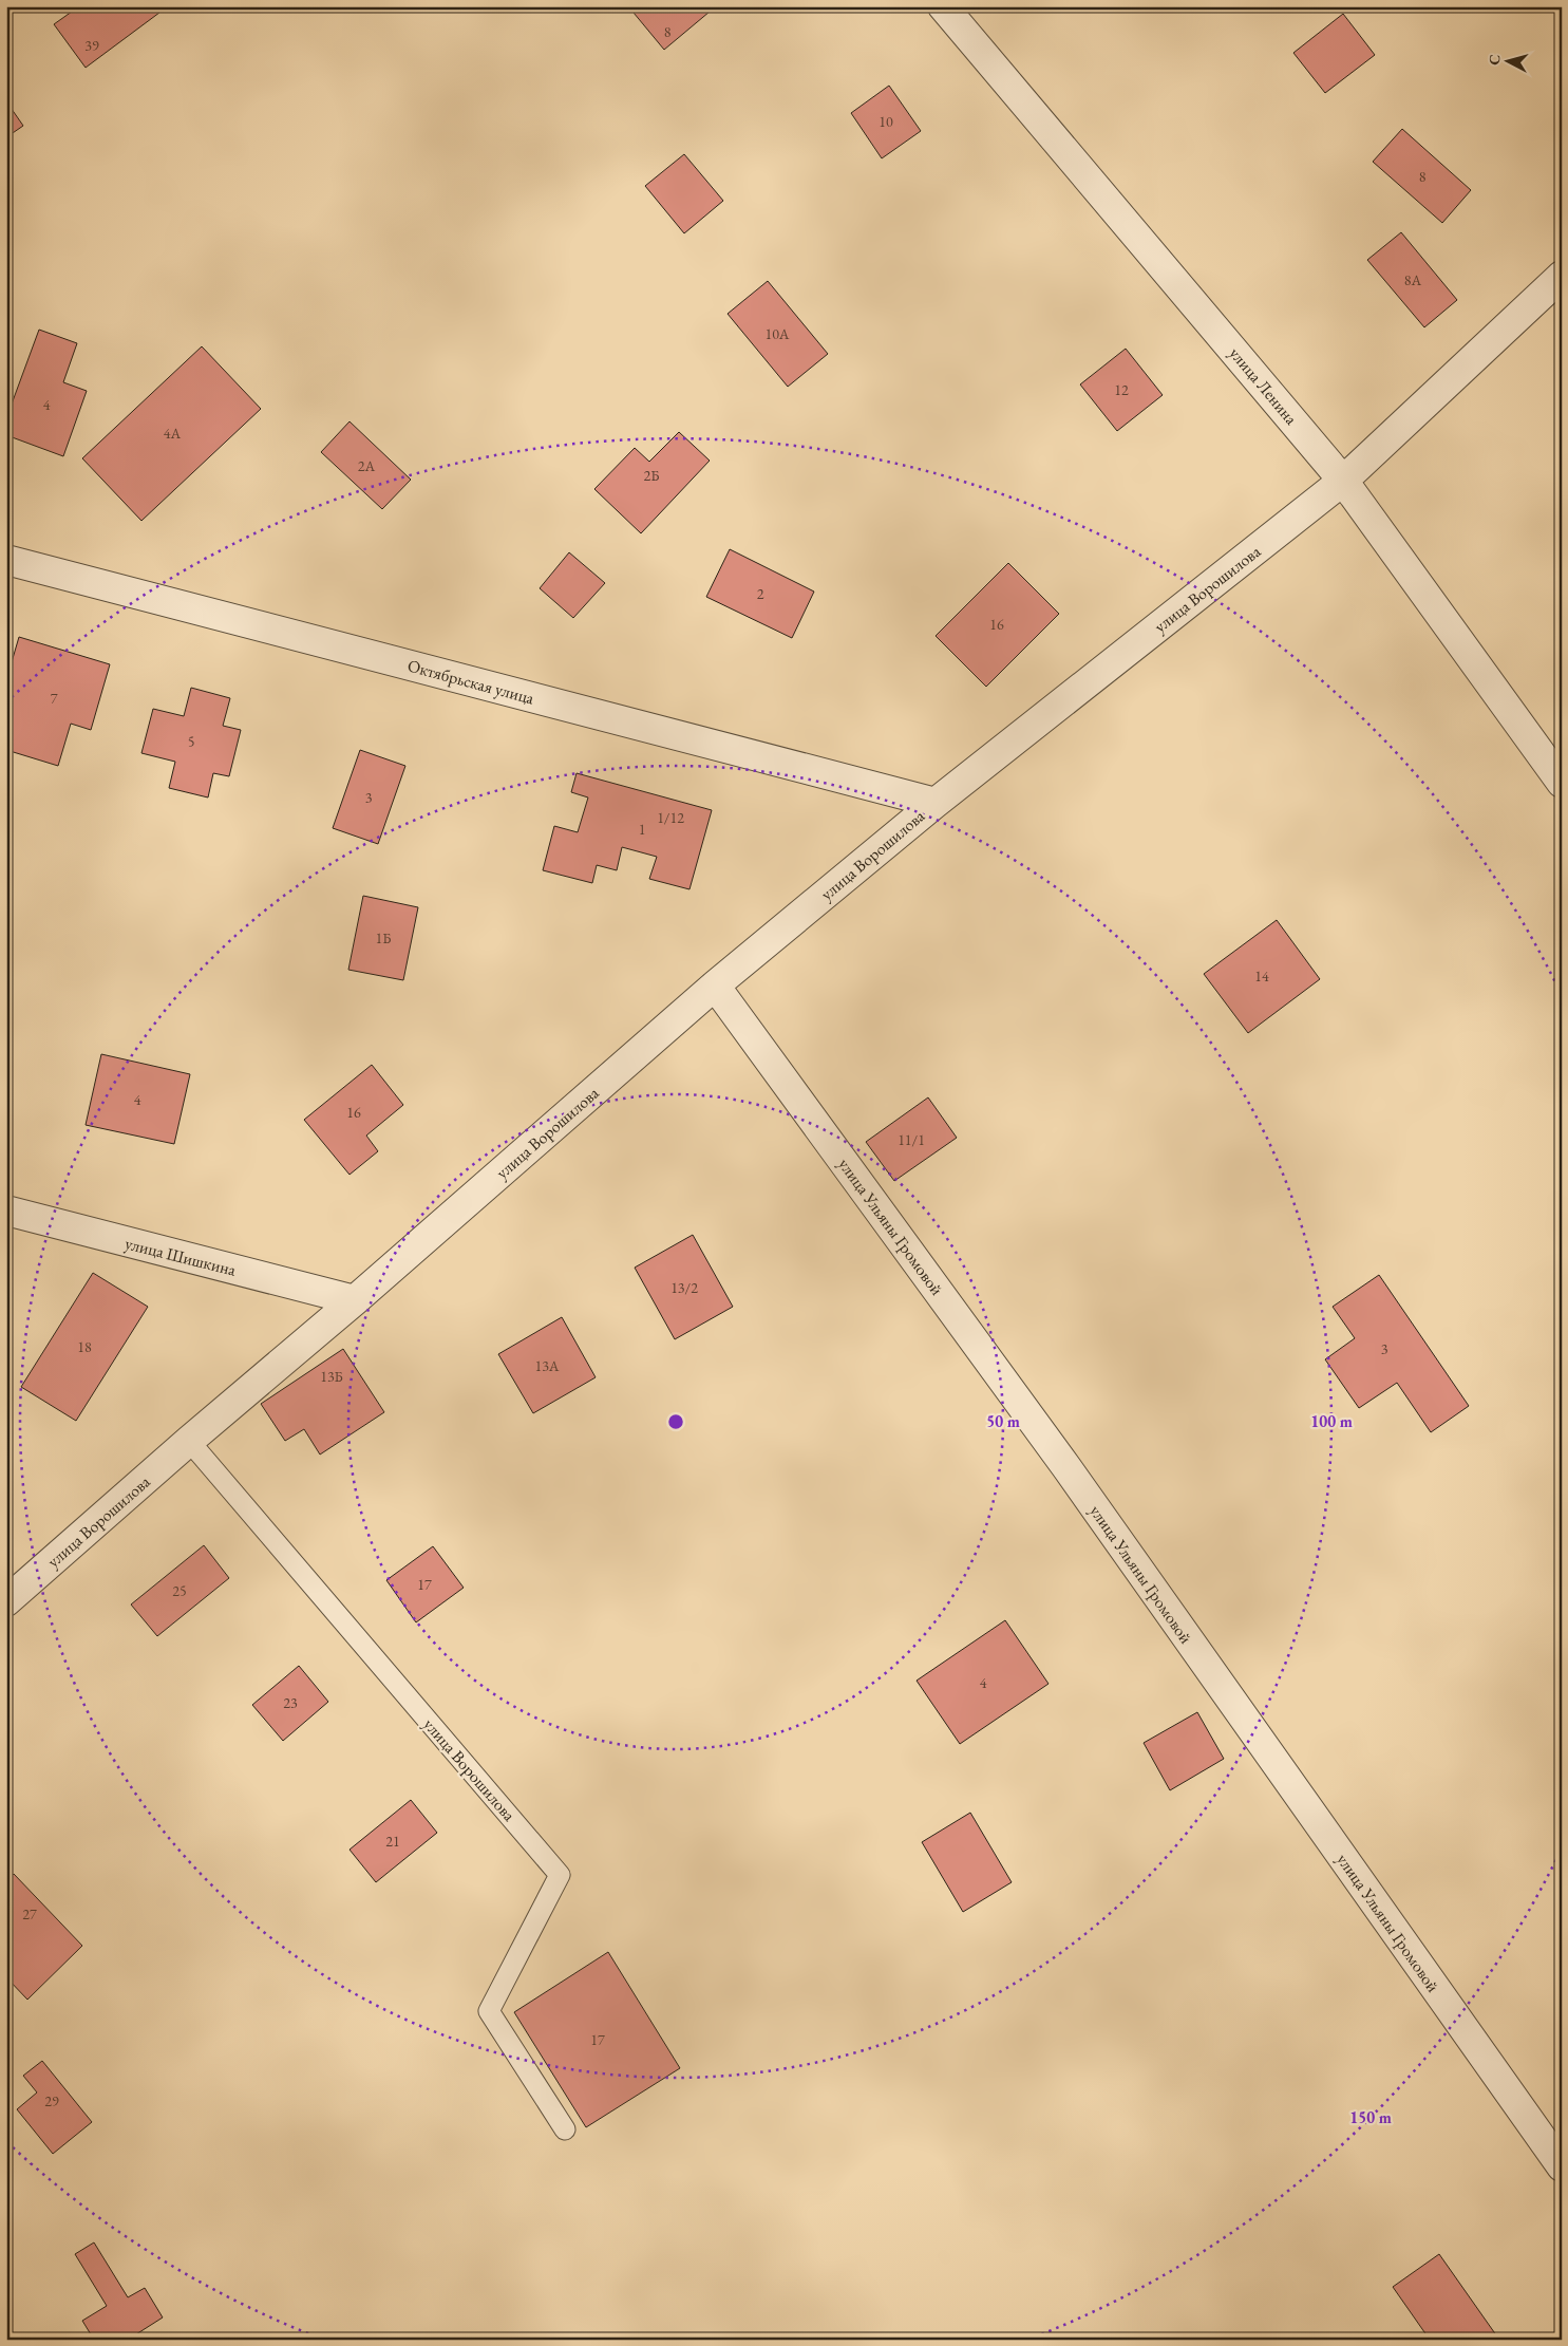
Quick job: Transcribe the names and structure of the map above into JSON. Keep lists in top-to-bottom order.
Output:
{
  "streets": {
    "street": [
      "улица Ленина",
      "улица Ворошилова",
      "Октябрьская улица",
      "улица Ульяны Громовой",
      "улица Шишкина"
    ]
  },
  "crossings": [
    ["улица Ленина", "улица Ворошилова"],
    ["улица Ворошилова", "Октябрьская улица"],
    ["улица Ворошилова", "улица Ульяны Громовой"],
    ["улица Ворошилова", "улица Шишкина"]
  ],
  "house_numbers": [
    "8",
    "39",
    "10",
    "8",
    "8А",
    "10А",
    "12",
    "4",
    "4А",
    "2А",
    "2Б",
    "2",
    "16",
    "7",
    "5",
    "3",
    "1/12",
    "1",
    "1Б",
    "14",
    "4",
    "16",
    "11/1",
    "13/2",
    "18",
    "3",
    "13А",
    "13Б",
    "17",
    "25",
    "4",
    "23",
    "21",
    "27",
    "17",
    "29"
  ],
  "north": "left",
  "rings": ["50 m", "100 m", "150 m"]
}
